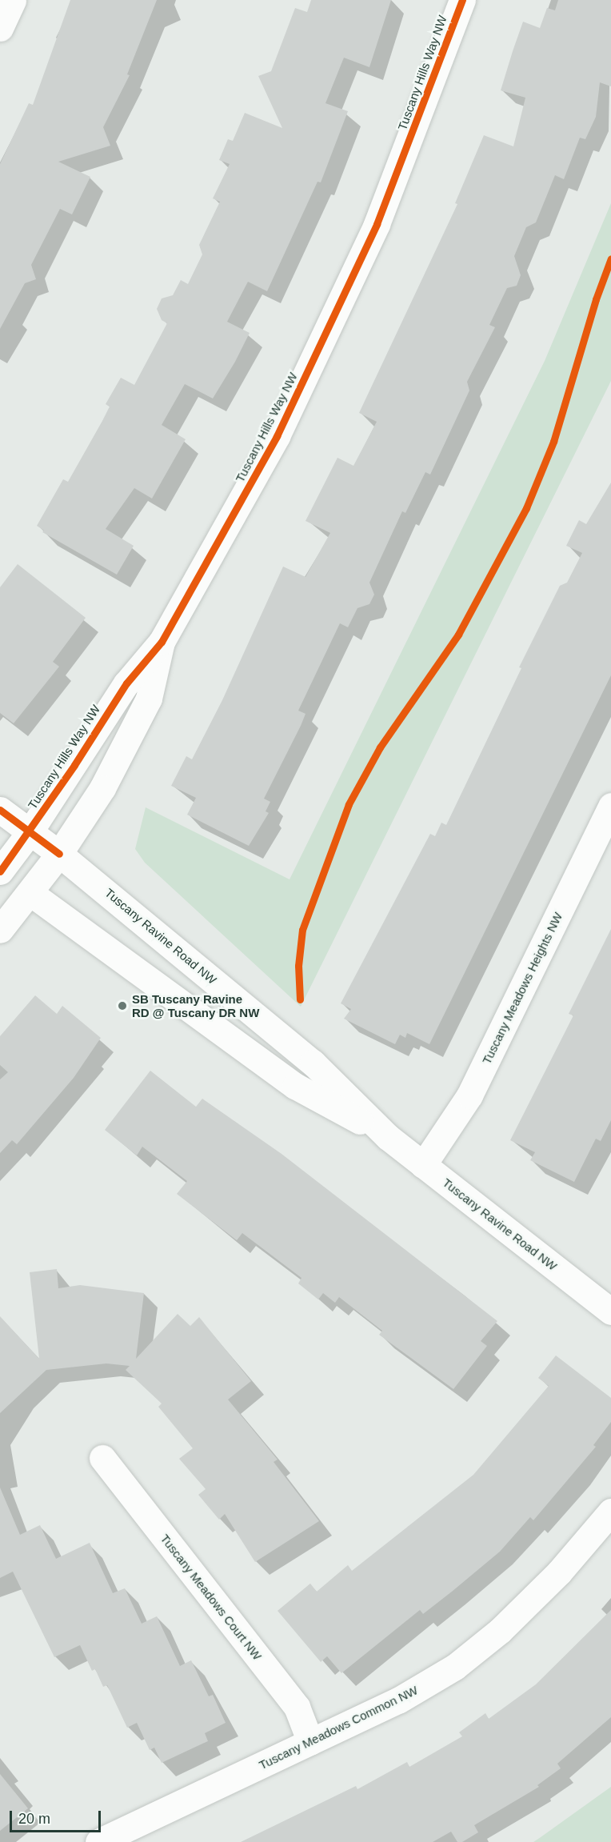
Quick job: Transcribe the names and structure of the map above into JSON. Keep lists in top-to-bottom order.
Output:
{
  "streets": {
    "street": [
      "Tuscany Hills Way NW",
      "Tuscany Ravine Road NW",
      "Tuscany Meadows Heights NW",
      "Tuscany Meadows Court NW",
      "Tuscany Meadows Common NW"
    ]
  },
  "crossings": [
    ["Tuscany Hills Way NW", "Tuscany Ravine Road NW"],
    ["Tuscany Ravine Road NW", "Tuscany Meadows Heights NW"],
    ["Tuscany Meadows Court NW", "Tuscany Meadows Common NW"]
  ],
  "places": ["SB Tuscany Ravine RD @ Tuscany DR NW"],
  "scale_bar": "20 m"
}
